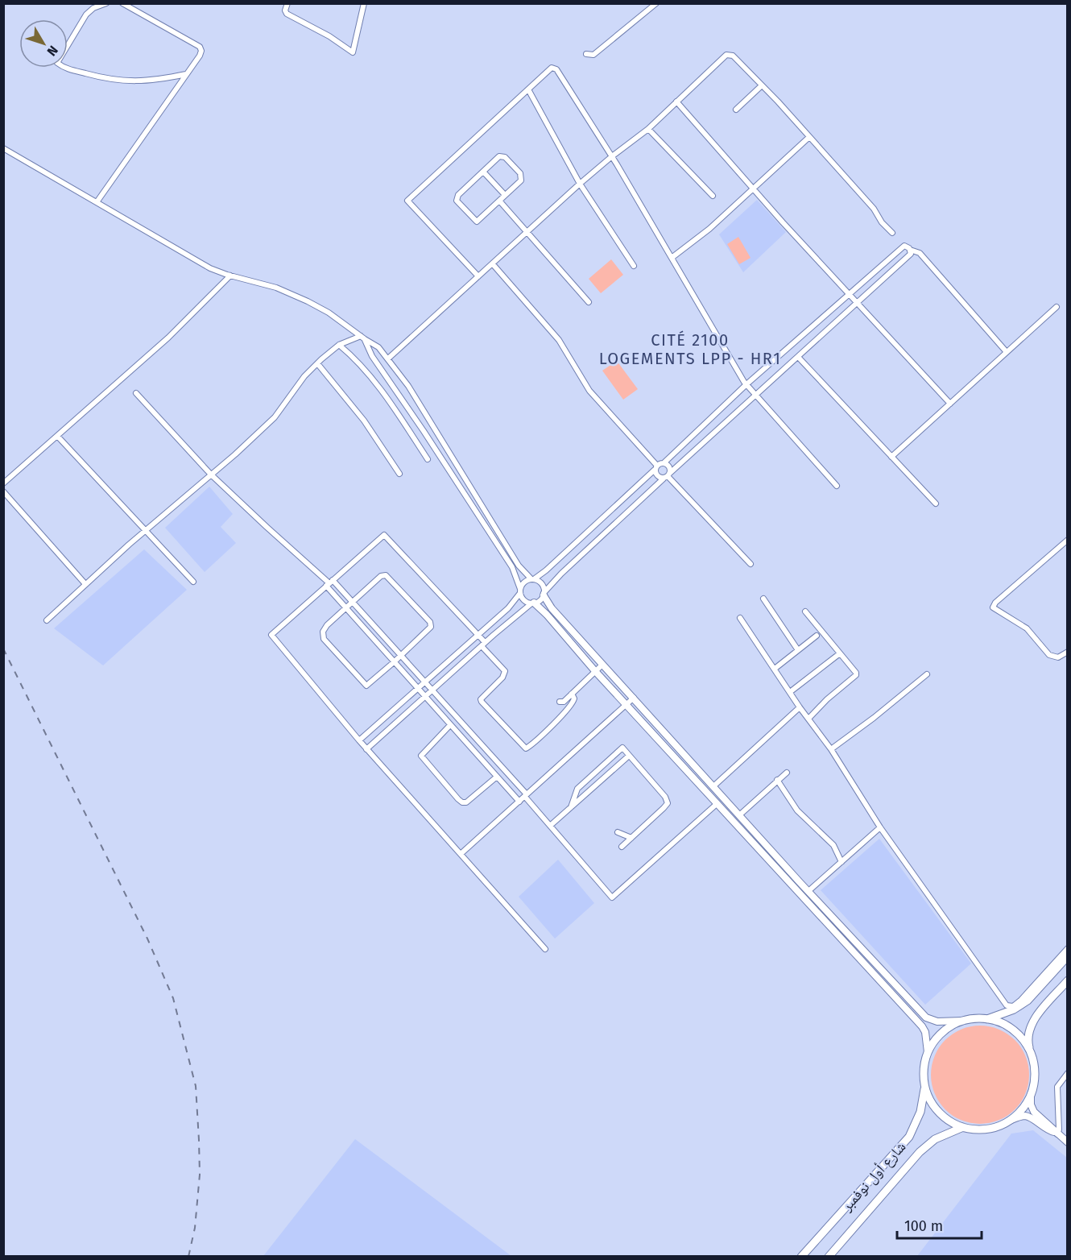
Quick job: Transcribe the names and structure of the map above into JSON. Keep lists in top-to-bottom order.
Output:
{
  "streets": {
    "main road": ["شارع أول نوفمبر"]
  },
  "districts": ["CITÉ 2100 LOGEMENTS LPP - HR1"],
  "scale_bar": "100 m",
  "north": "bottom right"
}
